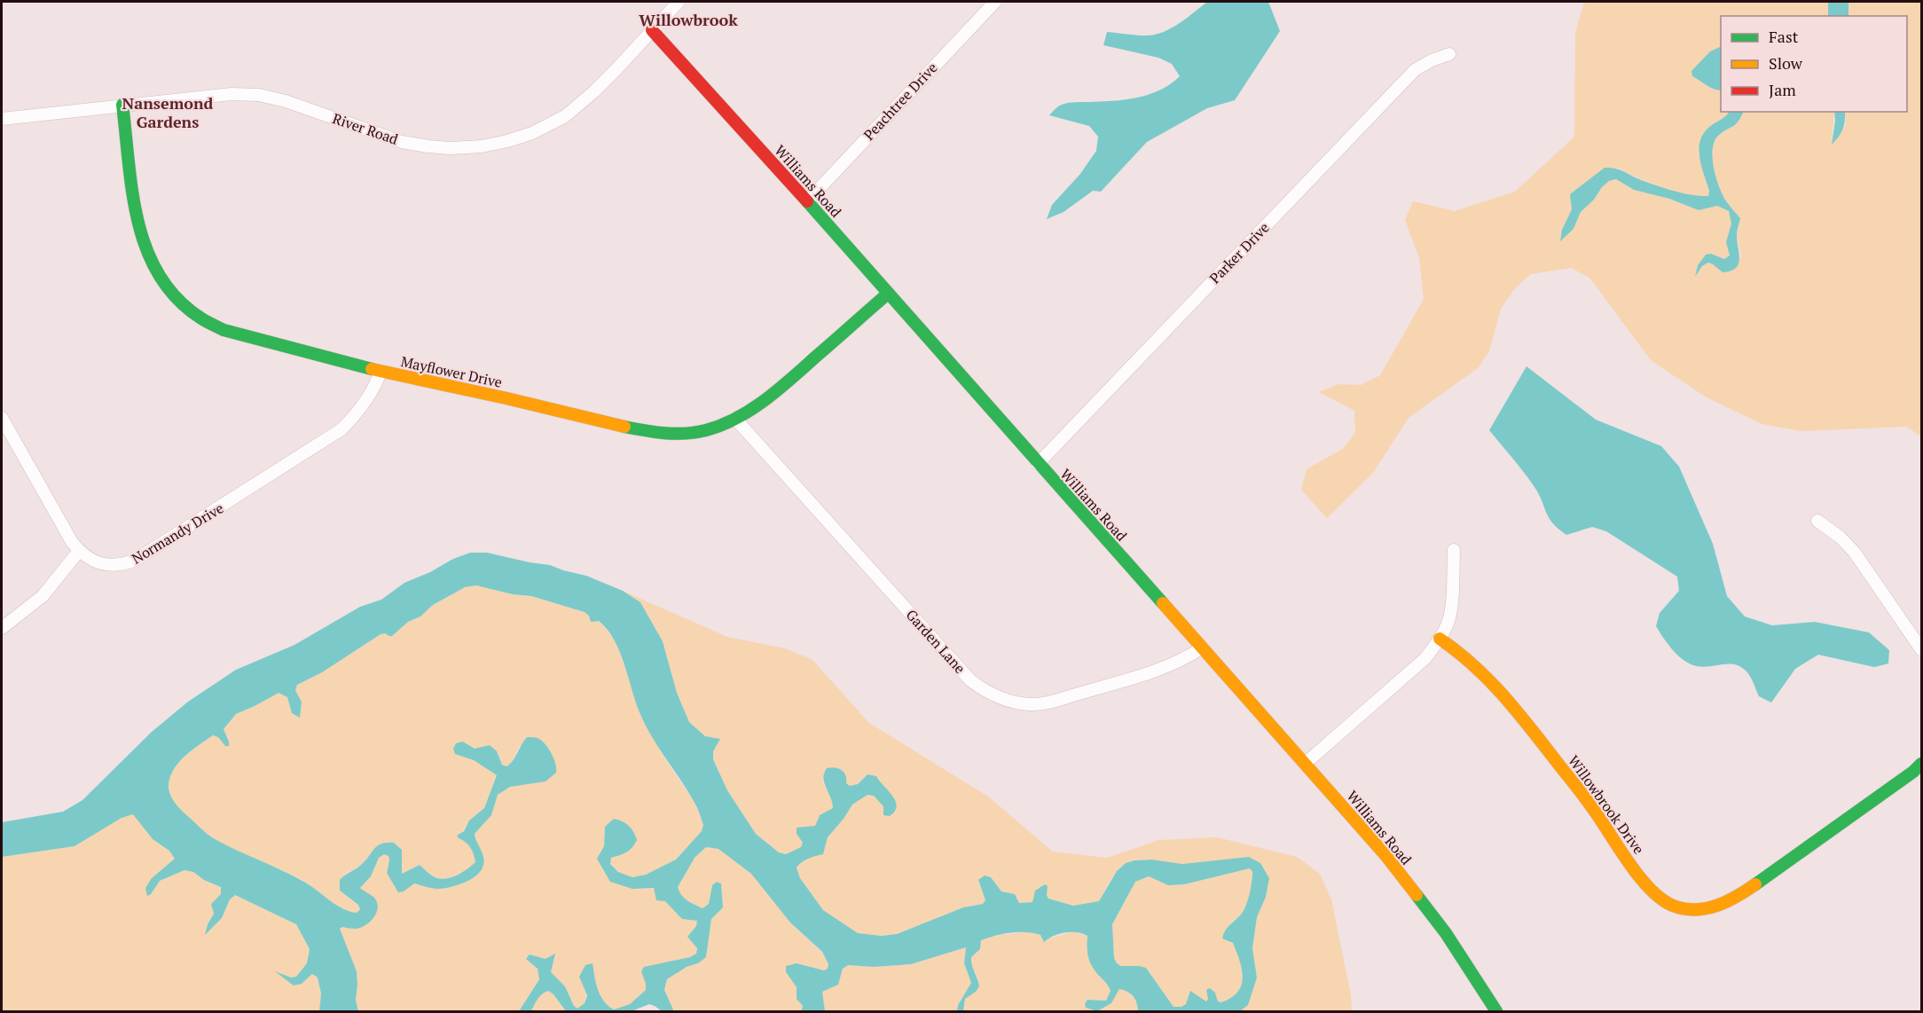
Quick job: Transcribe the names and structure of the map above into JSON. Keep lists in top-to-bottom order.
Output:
{
  "streets": {
    "street": [
      "Peachtree Drive",
      "River Road",
      "Williams Road",
      "Parker Drive",
      "Mayflower Drive",
      "Normandy Drive",
      "Garden Lane",
      "Willowbrook Drive"
    ]
  },
  "crossings": [
    ["Peachtree Drive", "Williams Road"],
    ["River Road", "Williams Road"],
    ["River Road", "Mayflower Drive"],
    ["Williams Road", "Parker Drive"],
    ["Williams Road", "Mayflower Drive"],
    ["Williams Road", "Garden Lane"],
    ["Mayflower Drive", "Normandy Drive"],
    ["Mayflower Drive", "Garden Lane"]
  ],
  "districts": ["Willowbrook", "Nansemond Gardens"],
  "legend": ["Fast", "Slow", "Jam"]
}
